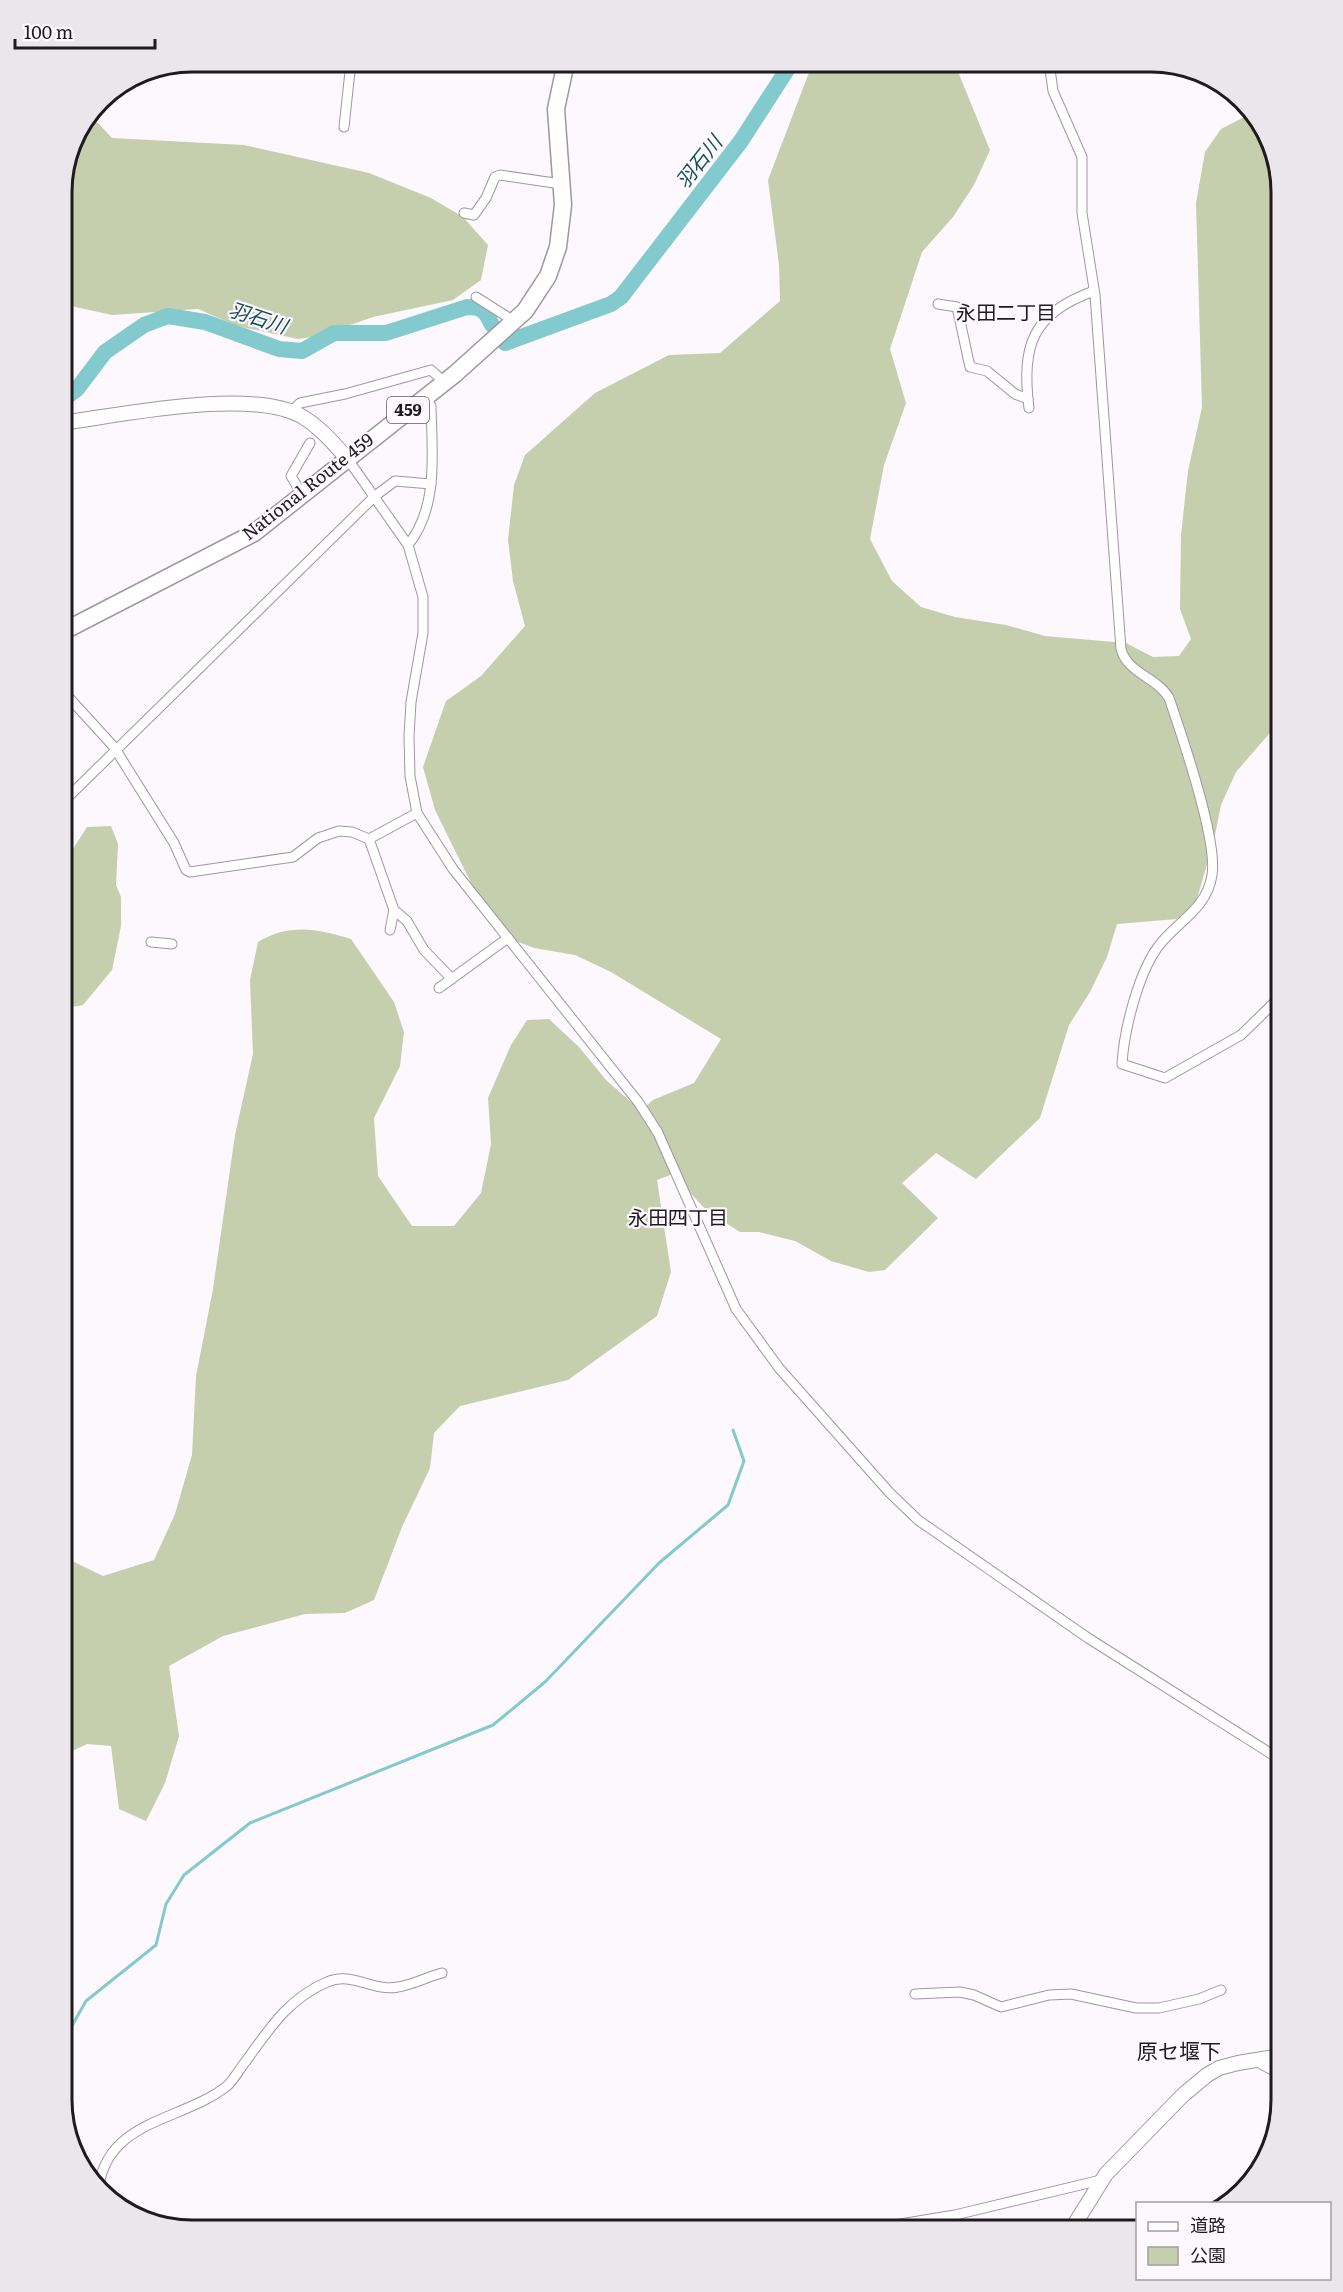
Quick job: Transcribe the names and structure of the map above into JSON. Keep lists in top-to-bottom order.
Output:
{
  "streets": {
    "highway": ["459", "National Route 459"]
  },
  "districts": ["永田二丁目", "永田四丁目", "原セ堰下"],
  "water": ["羽石川"],
  "legend": ["道路", "公園"],
  "scale_bar": "100 m"
}
